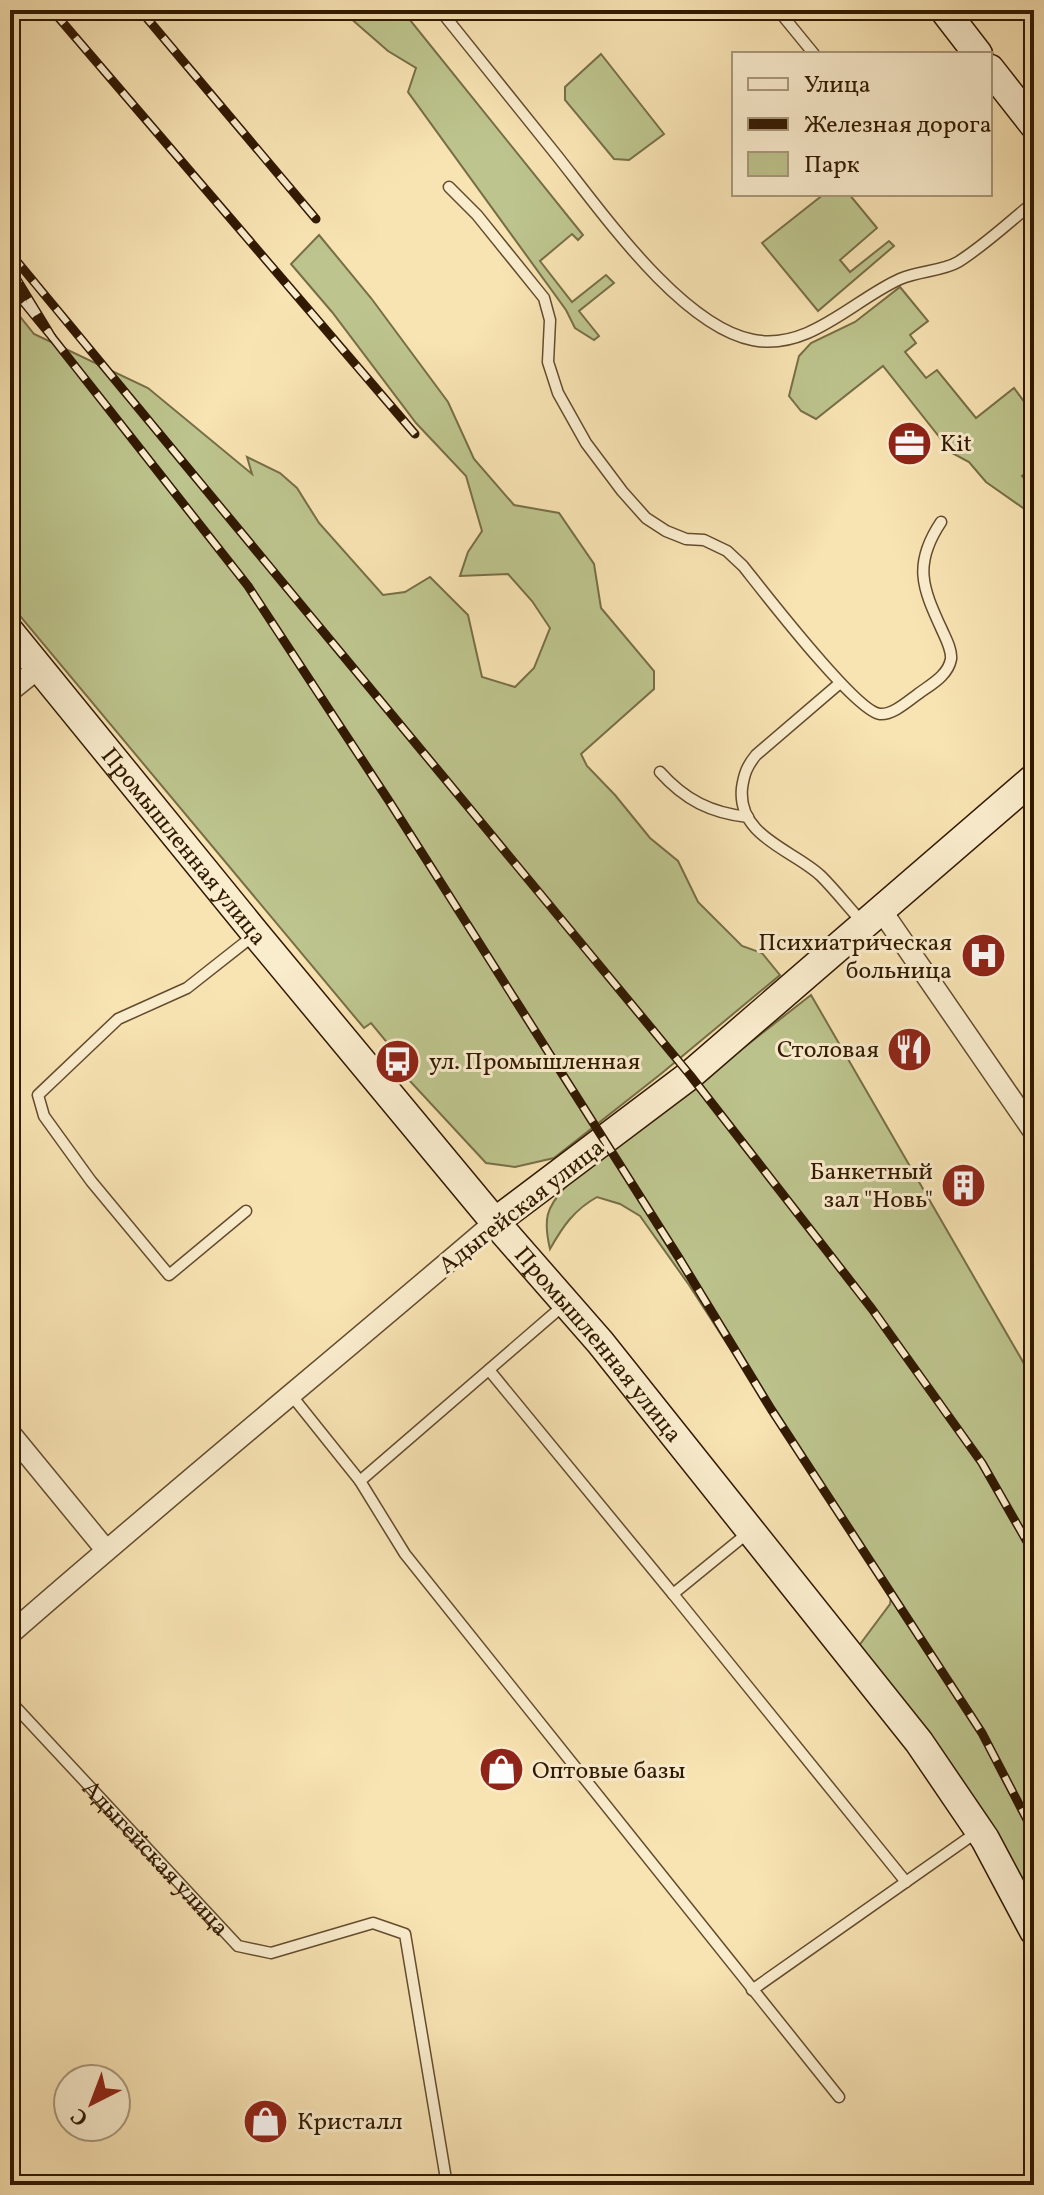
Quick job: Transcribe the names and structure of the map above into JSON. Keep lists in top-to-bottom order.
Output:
{
  "streets": {
    "main road": ["Промышленная улица", "Адыгейская улица"]
  },
  "crossings": [
    ["Промышленная улица", "Адыгейская улица"]
  ],
  "places": {
    "office": ["Kit"],
    "hospital": ["Психиатрическая больница"],
    "restaurant": ["Столовая"],
    "bus stop": ["ул. Промышленная"],
    "building": ["Банкетный зал \"Новь\""],
    "shop": ["Оптовые базы", "Кристалл"]
  },
  "legend": ["Улица", "Железная дорога", "Парк"],
  "north": "bottom left"
}
